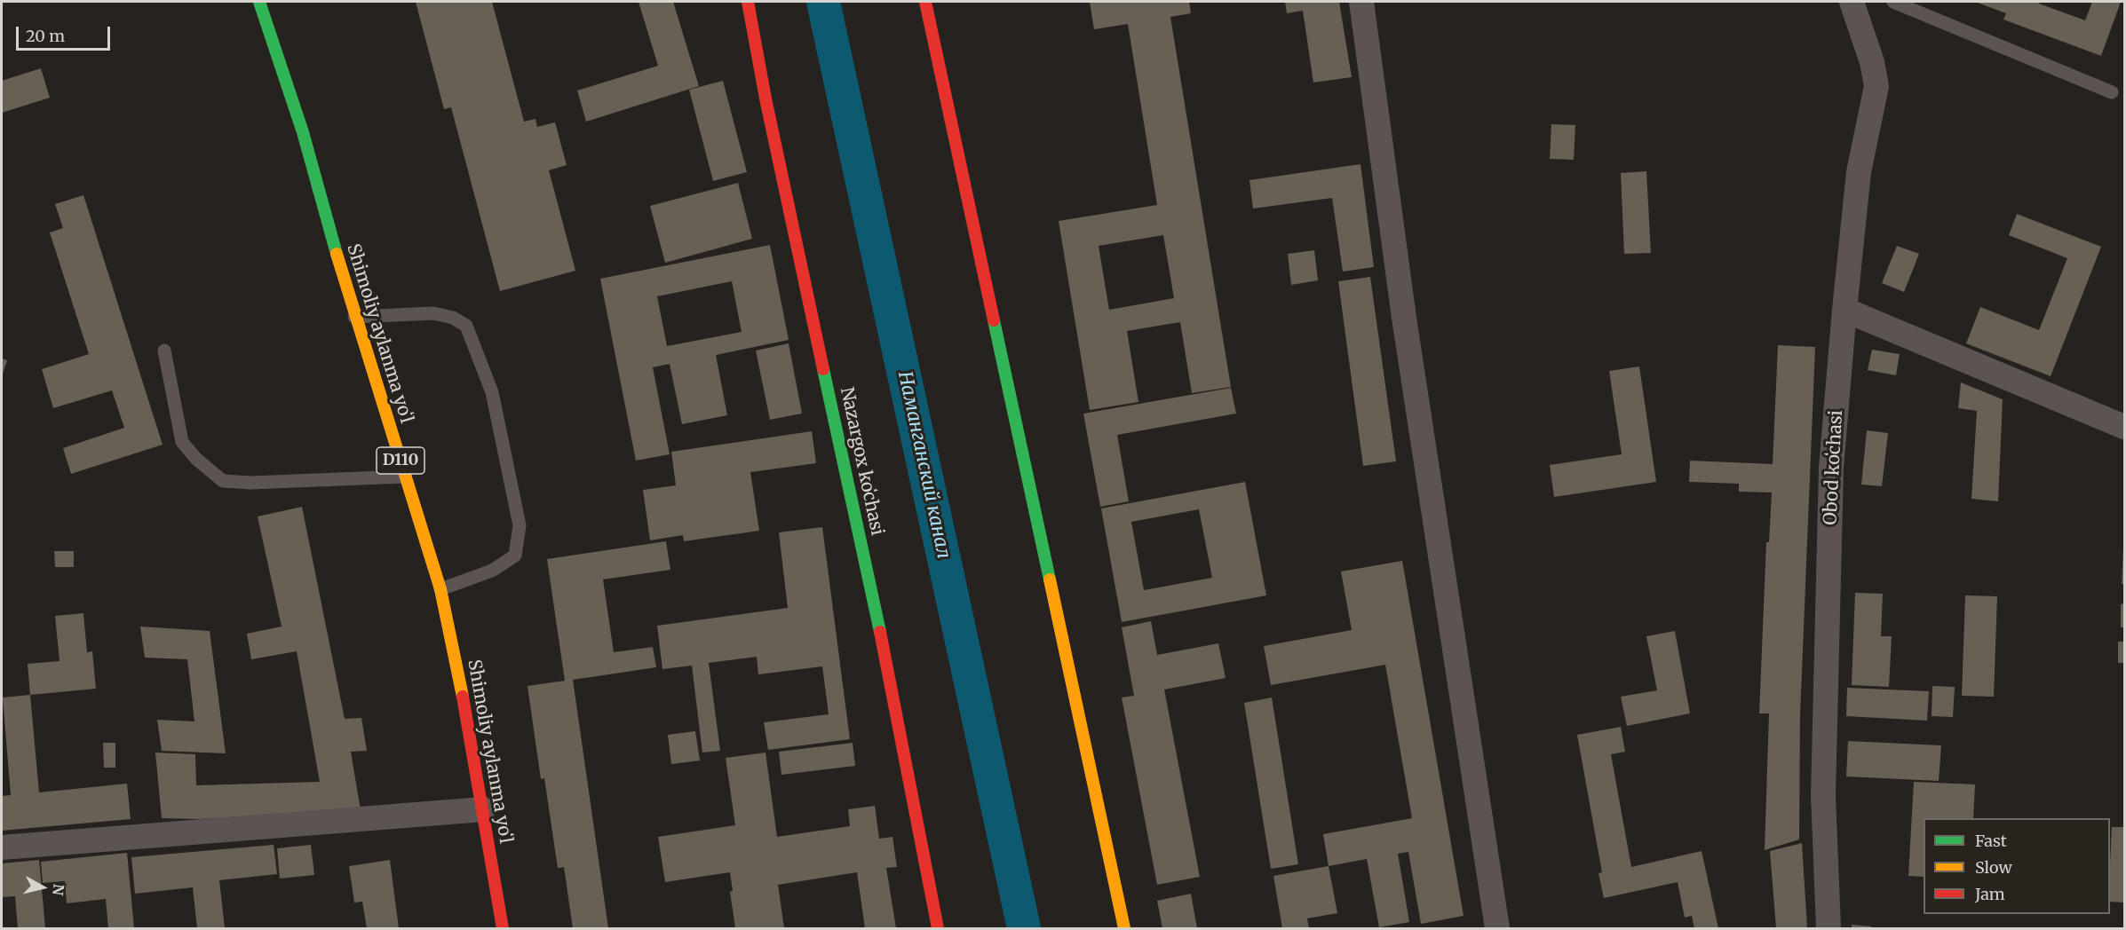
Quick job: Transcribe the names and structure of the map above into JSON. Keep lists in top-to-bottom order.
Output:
{
  "streets": {
    "street": [
      "Shimoliy aylanma yoʻl",
      "D110",
      "Nazargox koʻchasi",
      "Obod koʻchasi"
    ]
  },
  "water": ["Наманганский канал"],
  "legend": ["Fast", "Slow", "Jam"],
  "scale_bar": "20 m",
  "north": "right"
}
